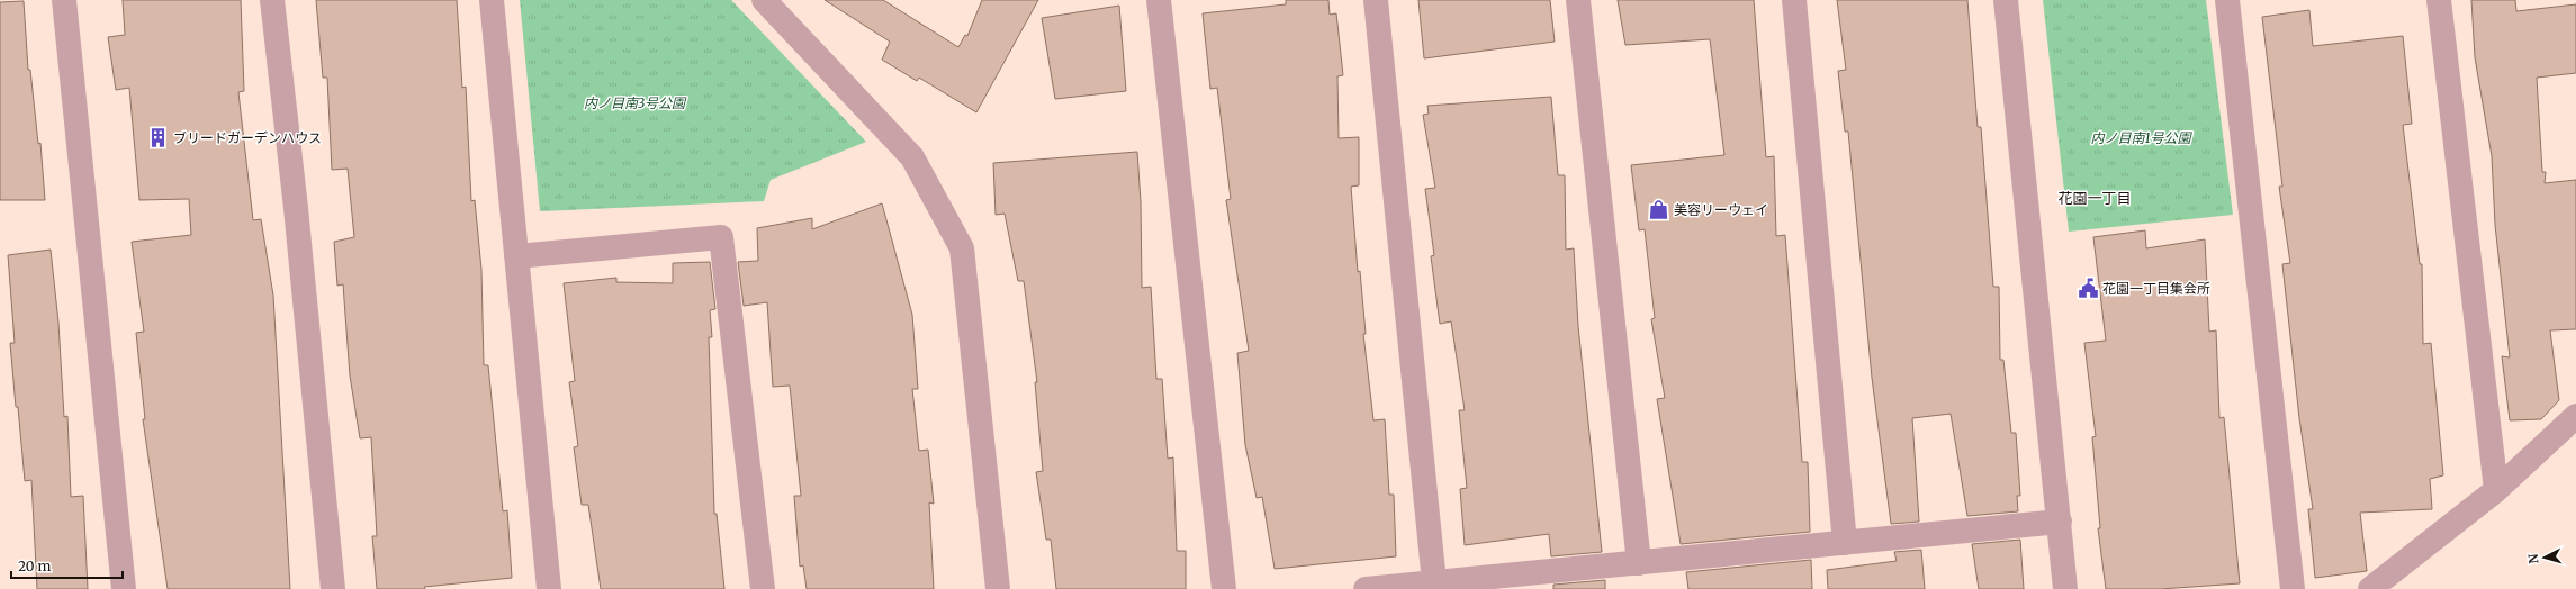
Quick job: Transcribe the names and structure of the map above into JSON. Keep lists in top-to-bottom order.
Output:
{
  "districts": ["花園一丁目"],
  "parks": ["内ノ目南3号公園", "内ノ目南1号公園"],
  "places": {
    "building": ["ブリードガーデンハウス"],
    "shop": ["美容リーウェイ"],
    "public building": ["花園一丁目集会所"]
  },
  "scale_bar": "20 m",
  "north": "left"
}
